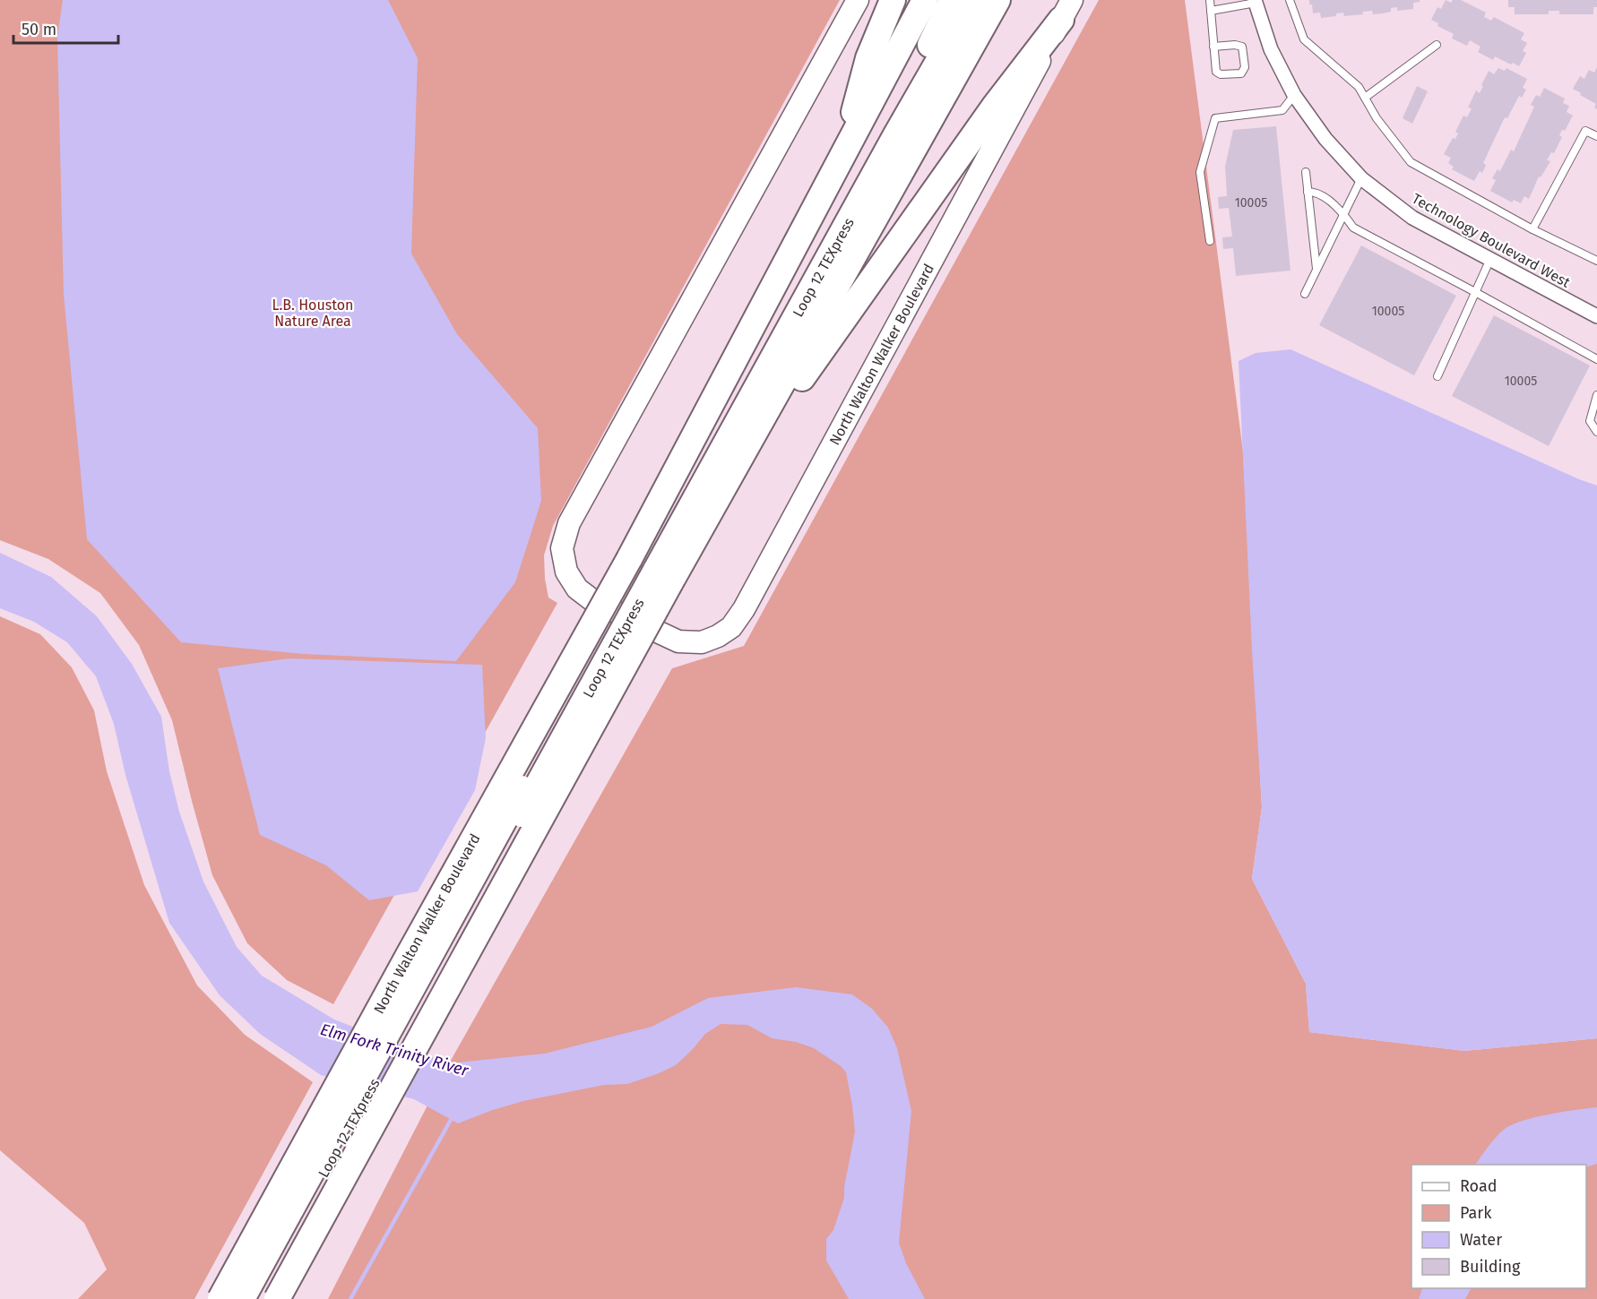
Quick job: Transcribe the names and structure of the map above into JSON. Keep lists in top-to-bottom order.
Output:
{
  "streets": {
    "highway": ["Loop 12 TEXpress", "North Walton Walker Boulevard"],
    "street": ["Technology Boulevard West"]
  },
  "crossings": [
    ["Loop 12 TEXpress", "North Walton Walker Boulevard"]
  ],
  "water": ["Elm Fork Trinity River"],
  "parks": ["L.B. Houston Nature Area"],
  "house_numbers": ["10005", "10005", "10005"],
  "legend": [
    "Road",
    "Park",
    "Water",
    "Building"
  ],
  "scale_bar": "50 m"
}
